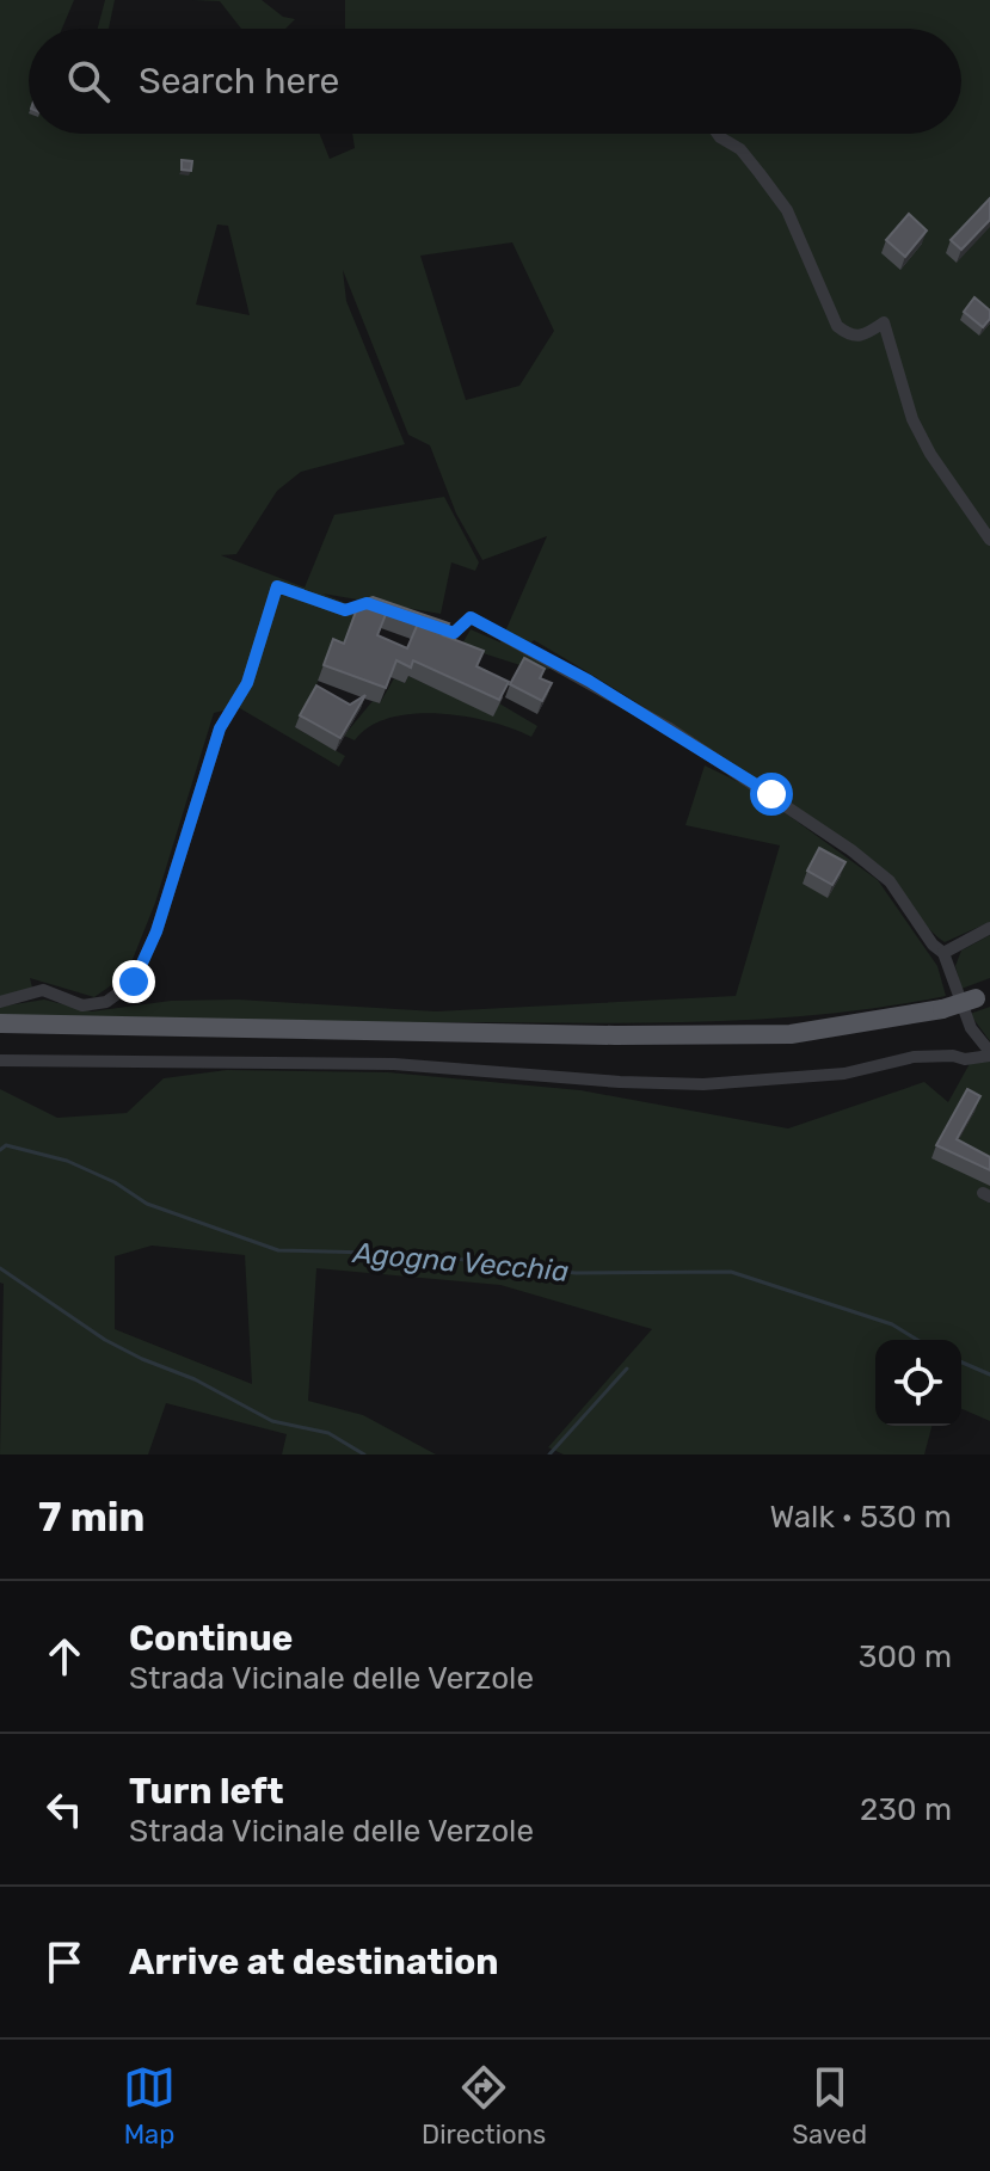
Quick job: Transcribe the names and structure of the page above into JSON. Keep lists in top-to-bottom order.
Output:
{
  "water": ["Agogna Vecchia"],
  "page": {
    "search": "Search here",
    "heading": ["7 min", "Walk · 530 m"],
    "list": [
      ["Continue", "Strada Vicinale delle Verzole", "300 m"],
      ["Turn left", "Strada Vicinale delle Verzole", "230 m"],
      "Arrive at destination"
    ],
    "nav": ["Map", "Directions", "Saved"]
  }
}
